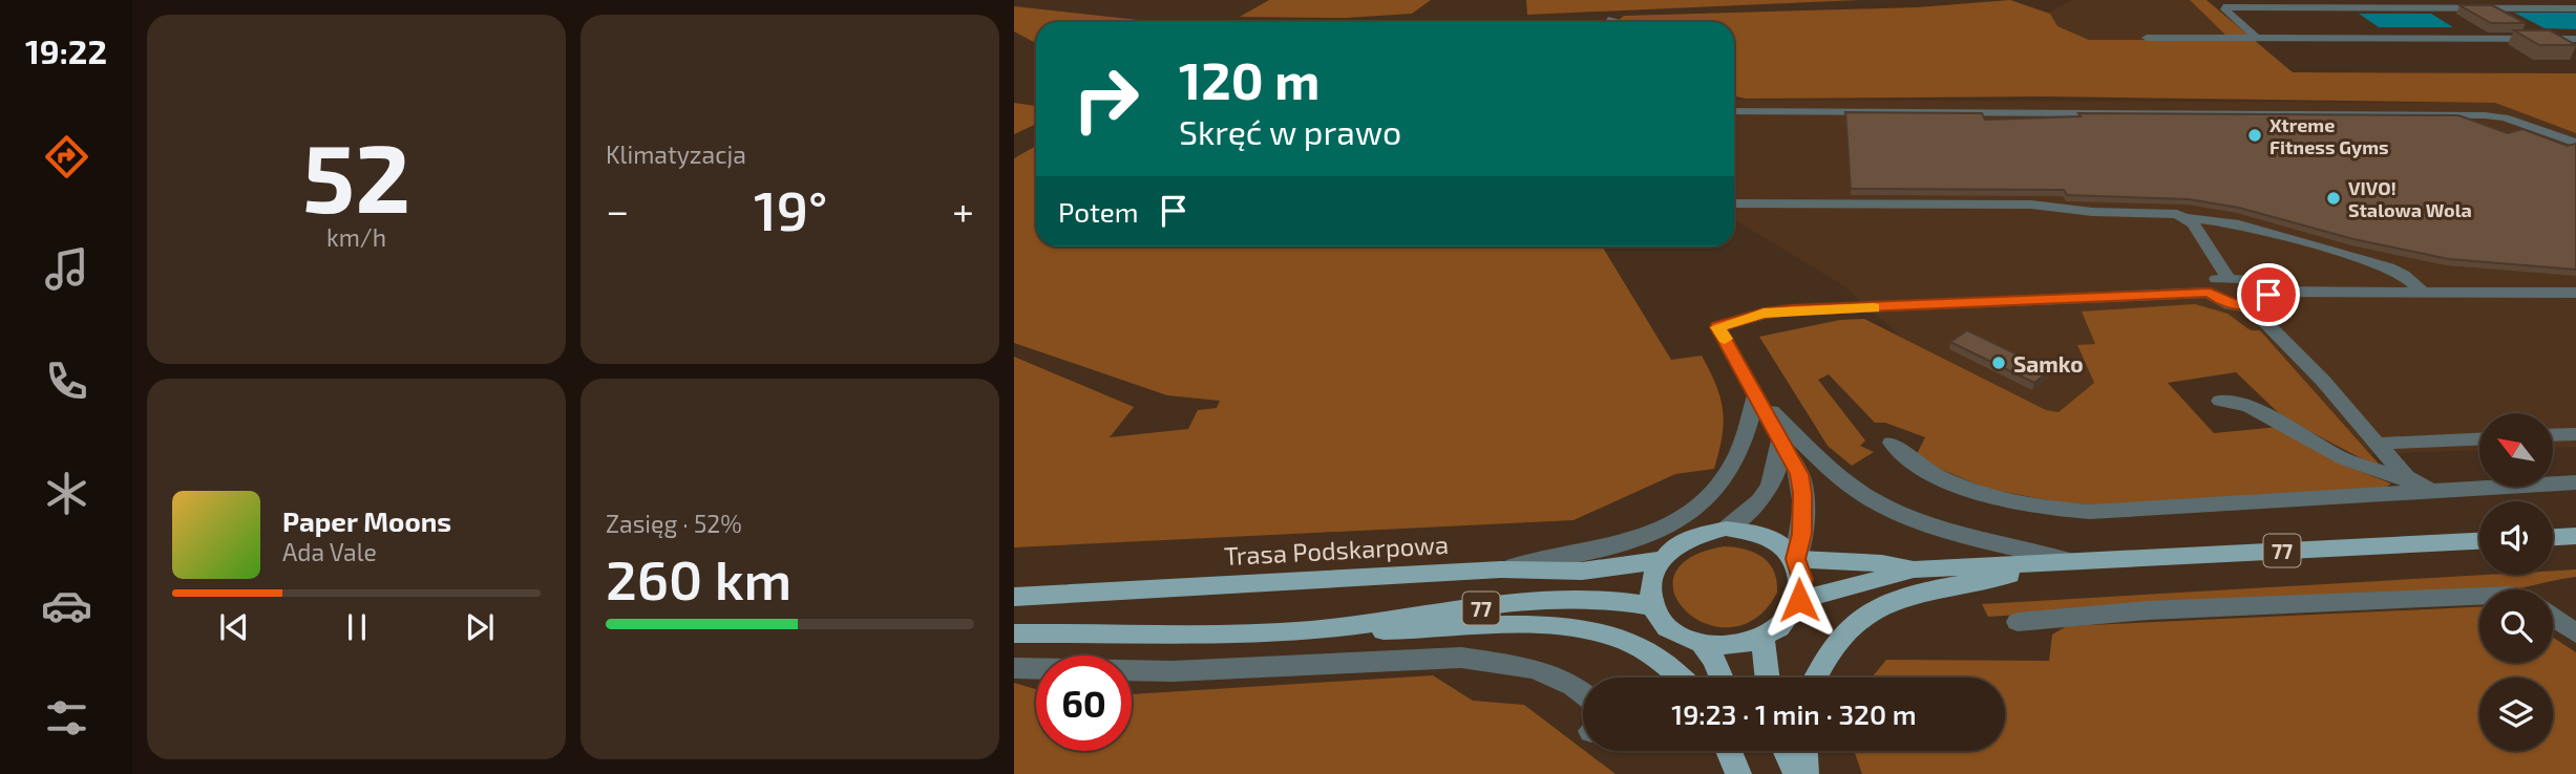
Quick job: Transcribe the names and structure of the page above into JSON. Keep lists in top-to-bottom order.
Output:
{
  "streets": {
    "main road": ["Trasa Podskarpowa", "77"]
  },
  "crossings": [
    ["Trasa Podskarpowa", "77"]
  ],
  "places": ["Xtreme Fitness Gyms", "VIVO! Stalowa Wola", "Samko"],
  "north": "top left",
  "page": {
    "tabs": "19:22",
    "tile": [
      ["52", "km/h"],
      "Klimatyzacja",
      ["Zasięg · 52%", "260 km"]
    ],
    "turn": ["120 m", "Skręć w prawo"],
    "then": "Potem",
    "heat": ["−", "19°", "+"],
    "song": ["Paper Moons", "Ada Vale"],
    "limit": "60",
    "trip": "19:23 · 1 min · 320 m"
  }
}
